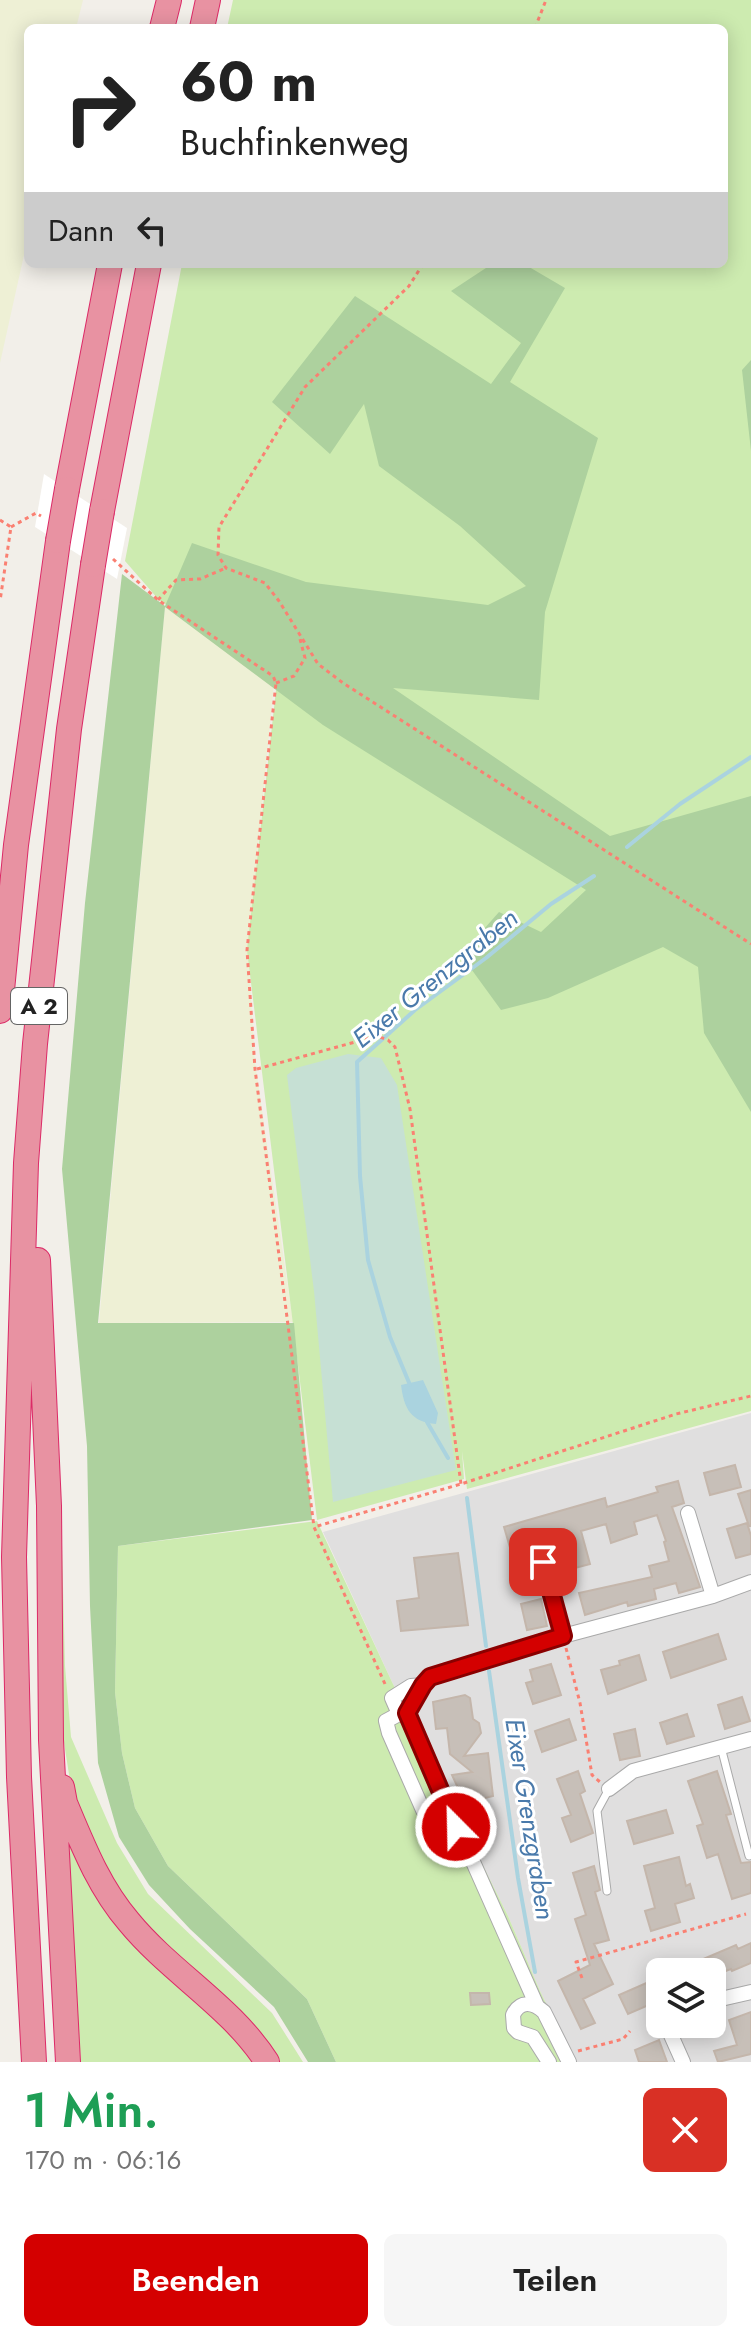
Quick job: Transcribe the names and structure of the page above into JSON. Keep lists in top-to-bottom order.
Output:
{
  "streets": {
    "highway": ["A 2"]
  },
  "water": ["Eixer Grenzgraben"],
  "page": {
    "turn": ["60 m", "Buchfinkenweg"],
    "then": "Dann",
    "heading": ["1 Min.", "170 m · 06:16"],
    "buttons": ["Beenden", "Teilen"]
  }
}
